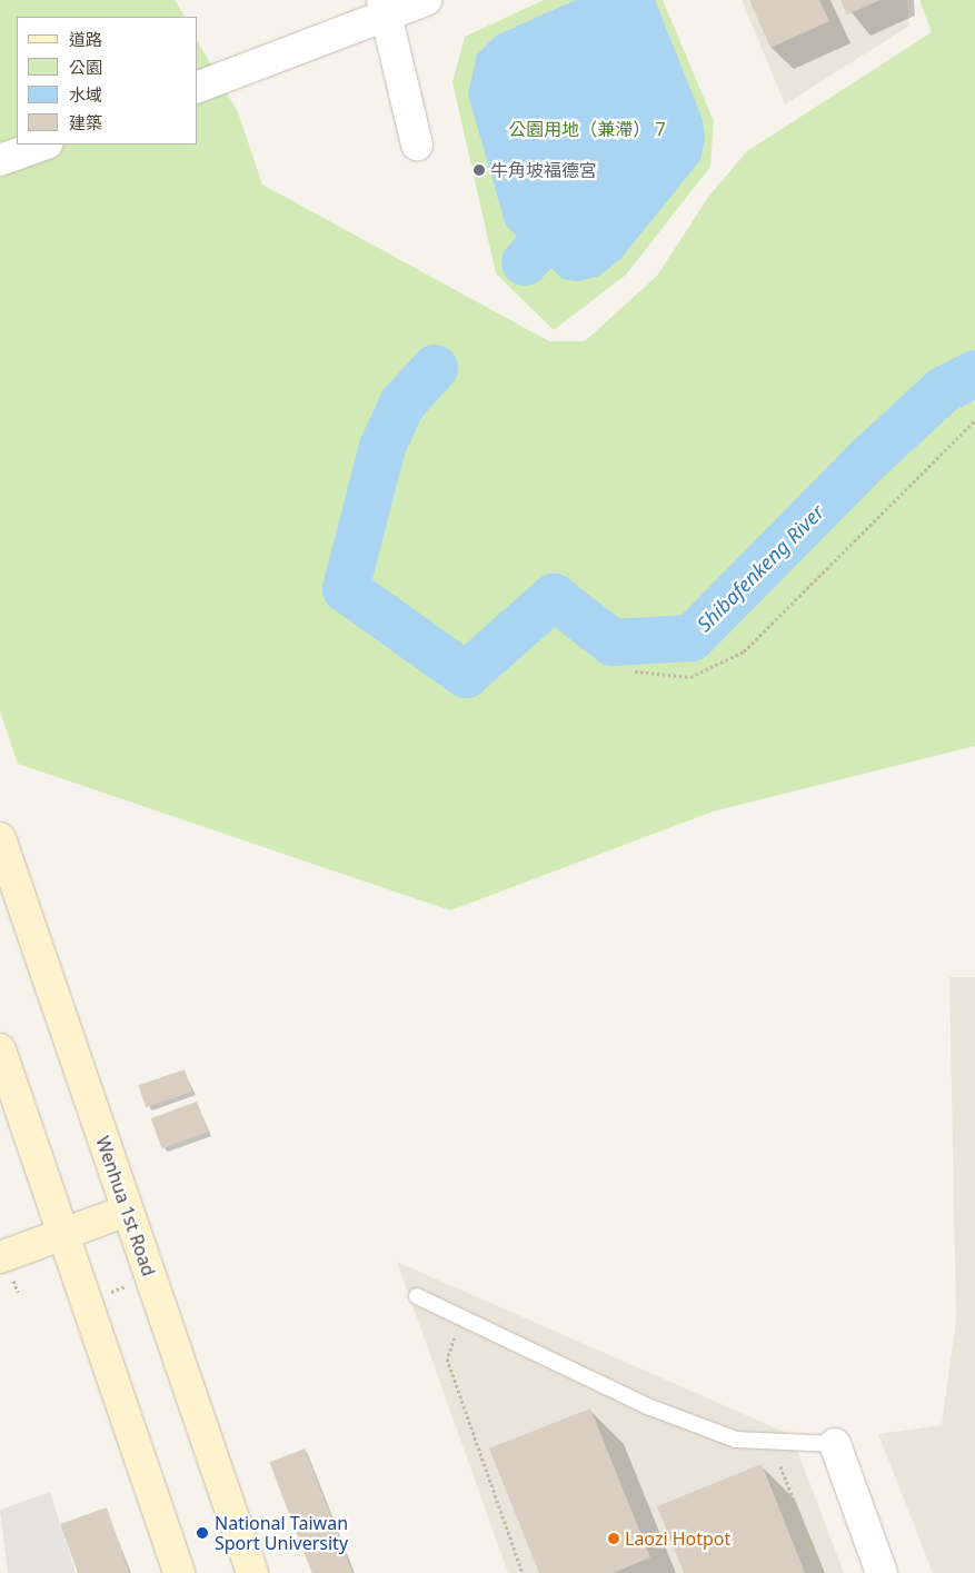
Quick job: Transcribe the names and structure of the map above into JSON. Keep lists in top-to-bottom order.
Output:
{
  "streets": {
    "street": ["Wenhua 1st Road"]
  },
  "water": ["Shibafenkeng River"],
  "parks": ["公園用地（兼滯） 7"],
  "places": ["牛角坡福德宮", "National Taiwan Sport University", "Laozi Hotpot"],
  "legend": [
    "道路",
    "公園",
    "水域",
    "建築"
  ]
}
